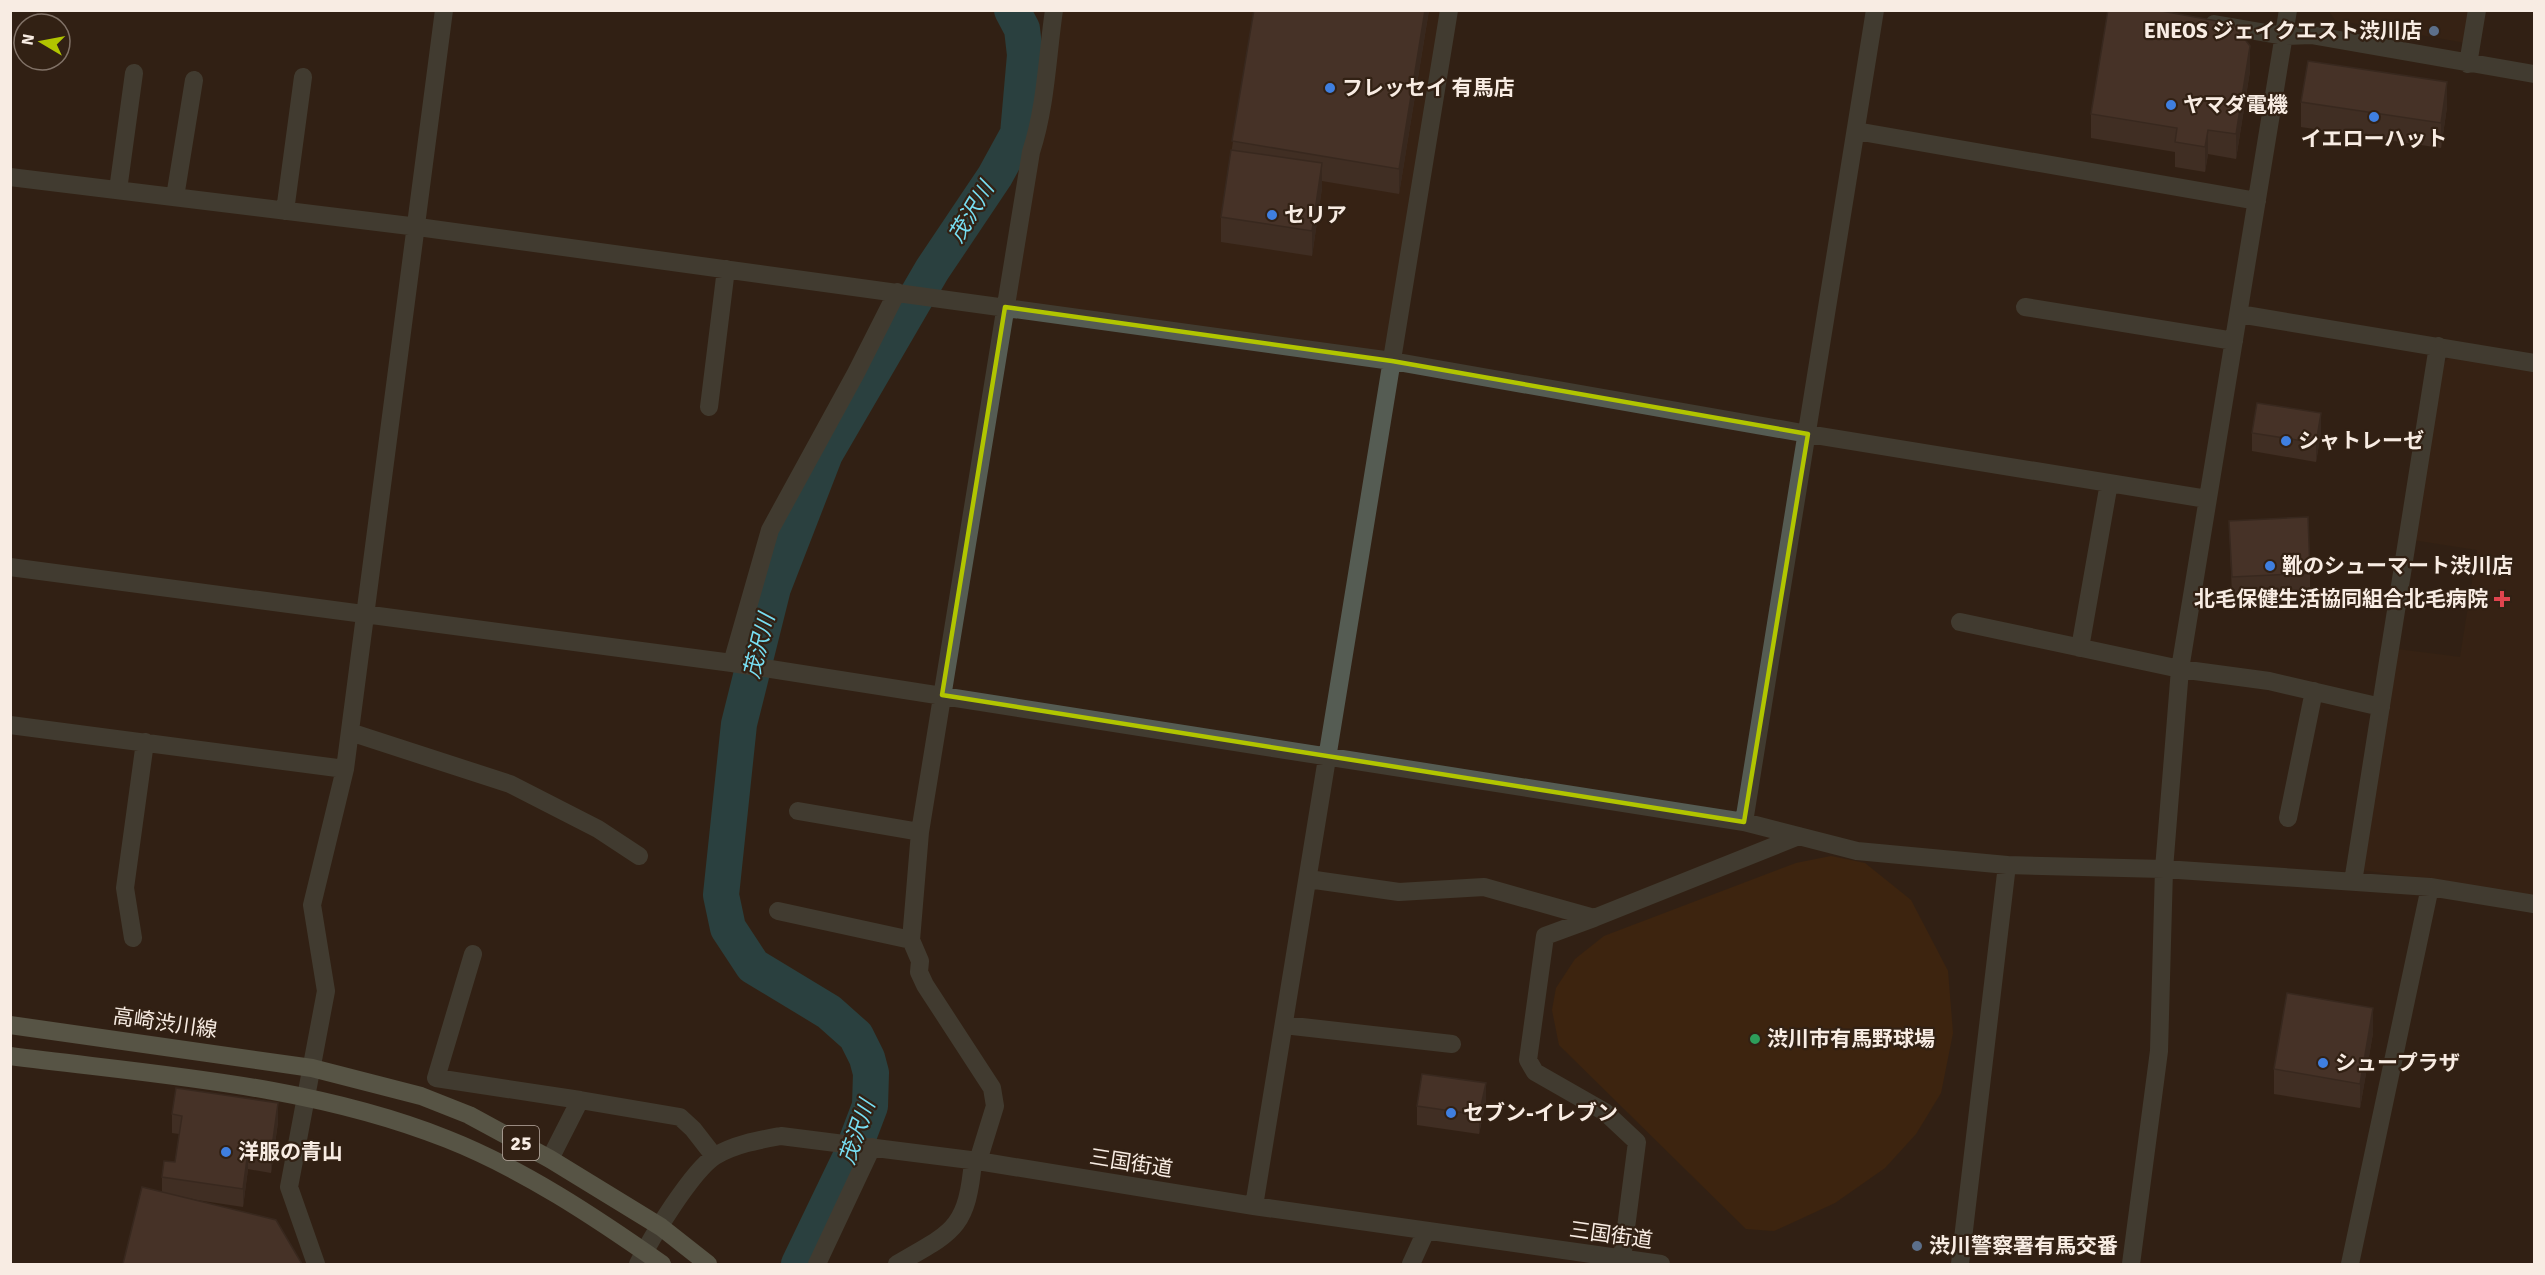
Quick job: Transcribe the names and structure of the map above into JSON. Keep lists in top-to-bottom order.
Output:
{
  "streets": {
    "main road": ["高崎渋川線", "25"],
    "street": ["三国街道"]
  },
  "crossings": [
    ["高崎渋川線", "25"],
    ["25", "三国街道"]
  ],
  "water": ["茂沢川"],
  "places": {
    "other": [
      "ENEOS ジェイクエスト渋川店",
      "フレッセイ 有馬店",
      "ヤマダ電機",
      "イエローハット",
      "セリア",
      "シャトレーゼ",
      "靴のシューマート渋川店",
      "渋川市有馬野球場",
      "シュープラザ",
      "セブン-イレブン",
      "洋服の青山",
      "渋川警察署有馬交番"
    ],
    "health": ["北毛保健生活協同組合北毛病院"]
  },
  "north": "left"
}
